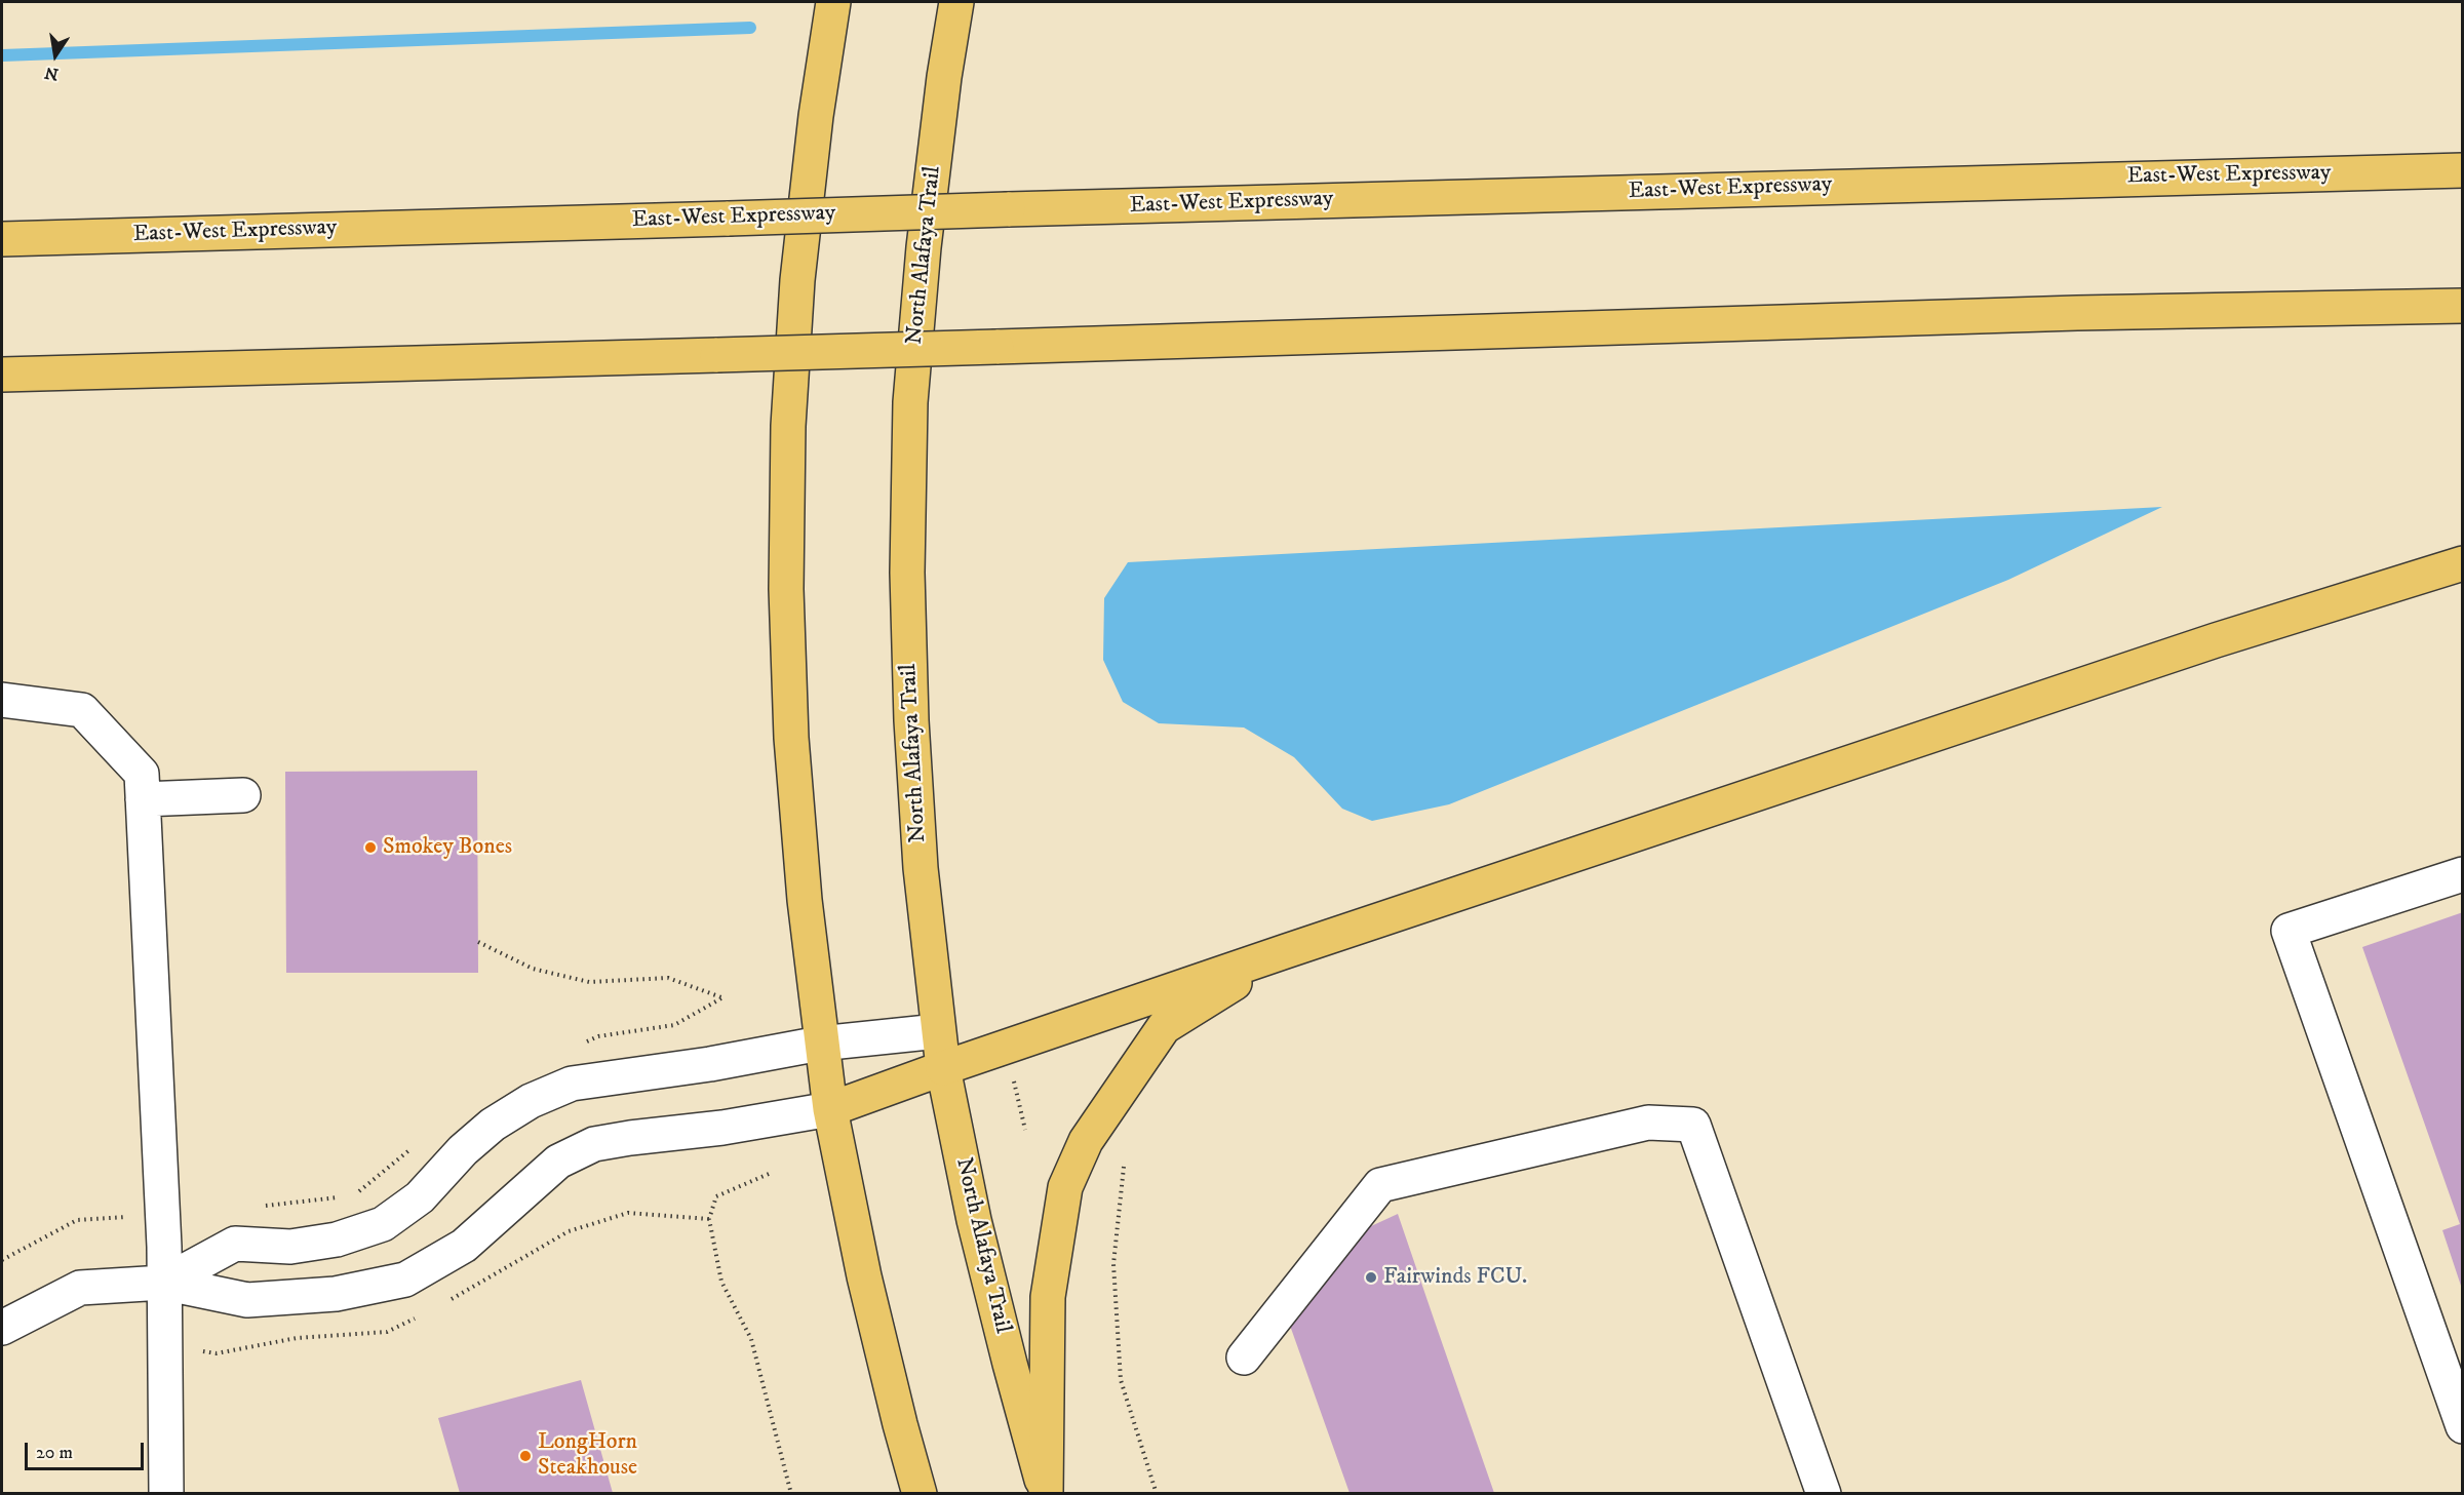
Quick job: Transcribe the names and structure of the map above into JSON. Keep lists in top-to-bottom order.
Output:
{
  "streets": {
    "main road": ["East-West Expressway", "North Alafaya Trail"]
  },
  "places": ["Smokey Bones", "Fairwinds FCU.", "LongHorn Steakhouse"],
  "scale_bar": "20 m",
  "north": "bottom"
}
